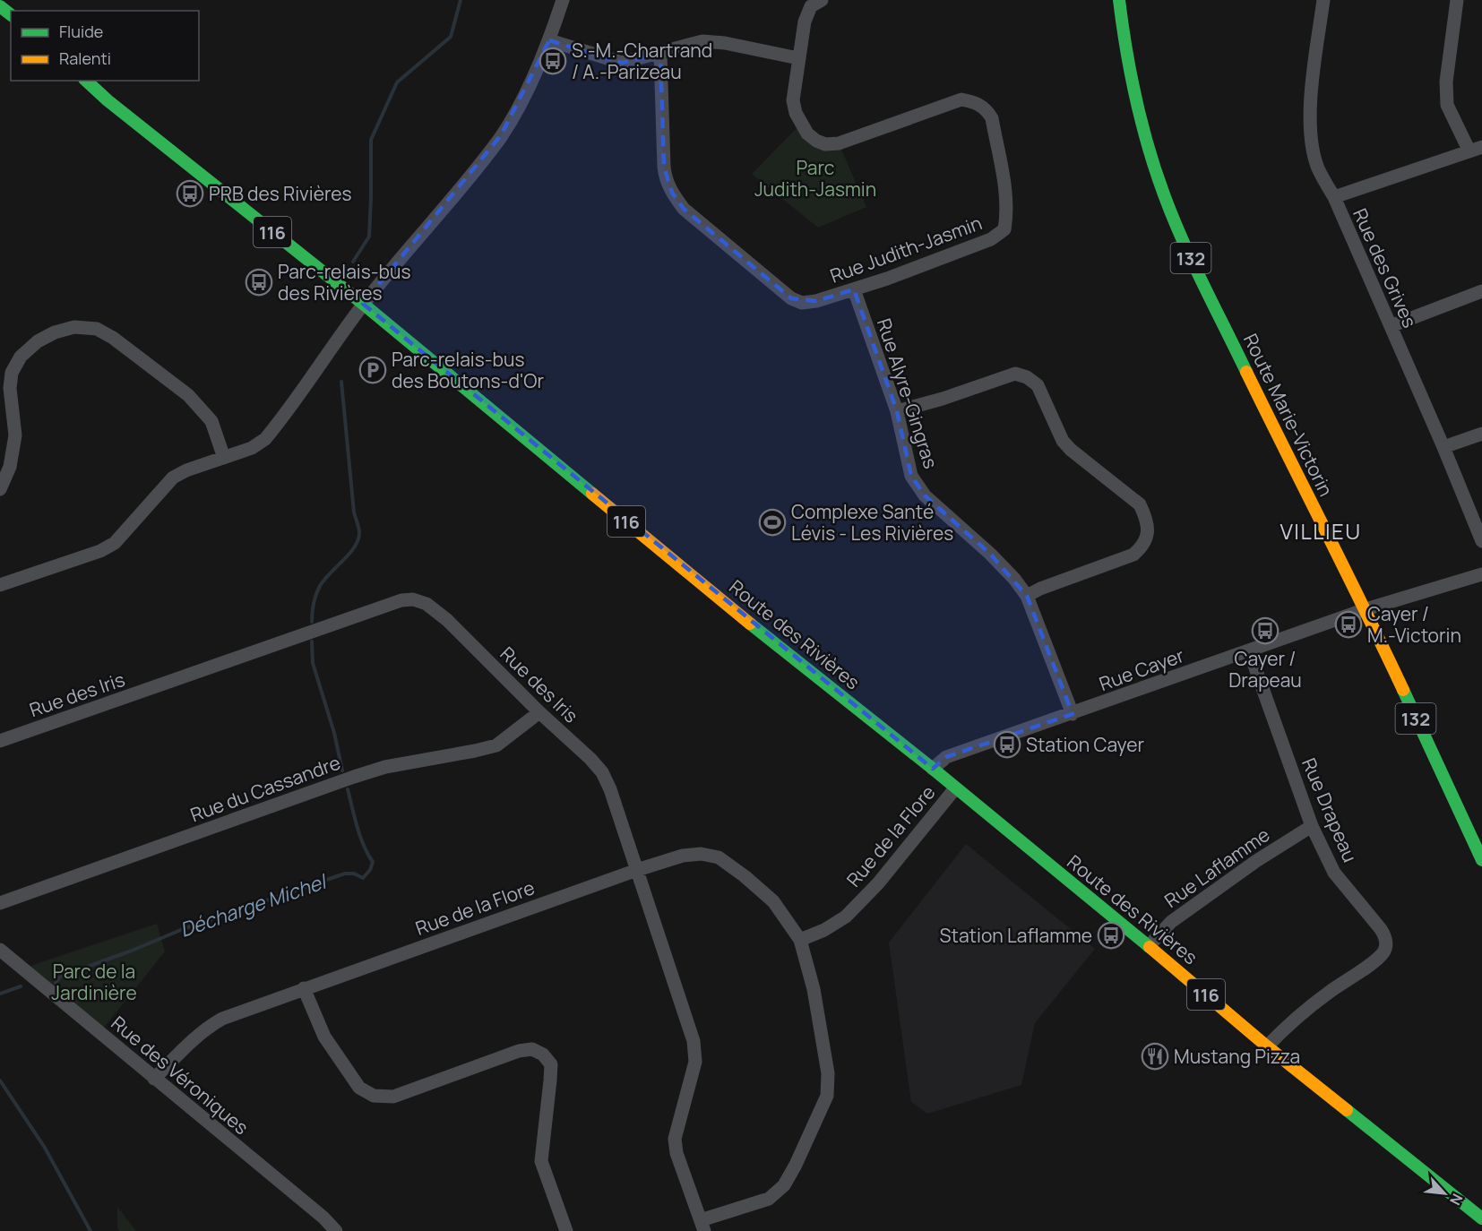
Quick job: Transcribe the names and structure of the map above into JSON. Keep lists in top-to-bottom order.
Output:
{
  "streets": {
    "main road": [
      "116",
      "132",
      "Route Marie-Victorin",
      "Route des Rivières"
    ],
    "street": [
      "Rue Judith-Jasmin",
      "Rue des Grives",
      "Rue Alyre-Gingras",
      "Rue Cayer",
      "Rue des Iris",
      "Rue du Cassandre",
      "Rue Drapeau",
      "Rue de la Flore",
      "Rue Laflamme",
      "Rue des Véroniques"
    ]
  },
  "crossings": [
    ["Rue Judith-Jasmin", "Rue Alyre-Gingras"],
    ["Rue Alyre-Gingras", "Rue Cayer"],
    ["Route Marie-Victorin", "Rue Cayer"],
    ["Route des Rivières", "Rue Cayer"],
    ["Route des Rivières", "Rue Drapeau"],
    ["Route des Rivières", "Rue de la Flore"],
    ["Route des Rivières", "Rue Laflamme"],
    ["Rue Cayer", "Rue Drapeau"],
    ["Rue des Iris", "Rue du Cassandre"],
    ["Rue des Iris", "Rue de la Flore"],
    ["Rue Drapeau", "Rue Laflamme"],
    ["Rue de la Flore", "Rue des Véroniques"]
  ],
  "districts": ["VILLIEU"],
  "water": ["Décharge Michel"],
  "parks": ["Parc Judith-Jasmin", "Parc de la Jardinière"],
  "places": {
    "bus stop": [
      "S.-M.-Chartrand / A.-Parizeau",
      "PRB des Rivières",
      "Parc-relais-bus des Rivières",
      "Cayer / M.-Victorin",
      "Cayer / Drapeau",
      "Station Cayer",
      "Station Laflamme"
    ],
    "parking": ["Parc-relais-bus des Boutons-d'Or"],
    "sports": ["Complexe Santé Lévis - Les Rivières"],
    "restaurant": ["Mustang Pizza"]
  },
  "legend": ["Fluide", "Ralenti"],
  "north": "bottom right"
}
